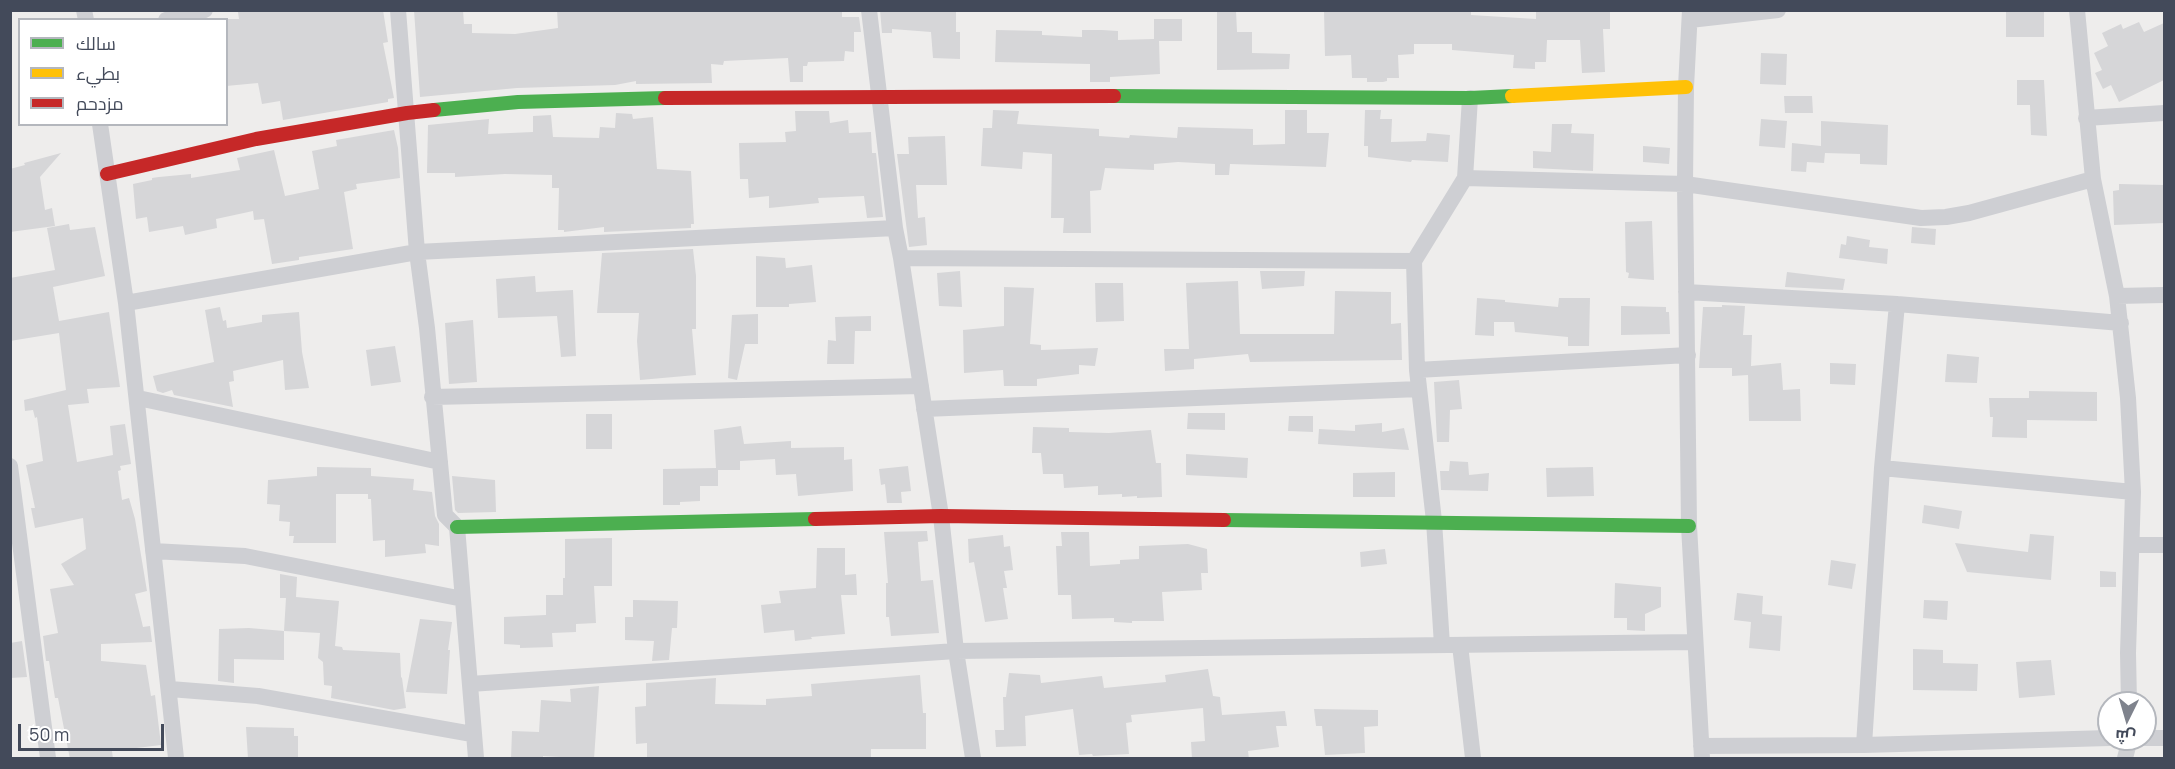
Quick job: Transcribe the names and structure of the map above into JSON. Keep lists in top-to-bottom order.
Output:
{
  "legend": ["سالك", "بطيء", "مزدحم"],
  "scale_bar": "50 m",
  "north": "bottom"
}
